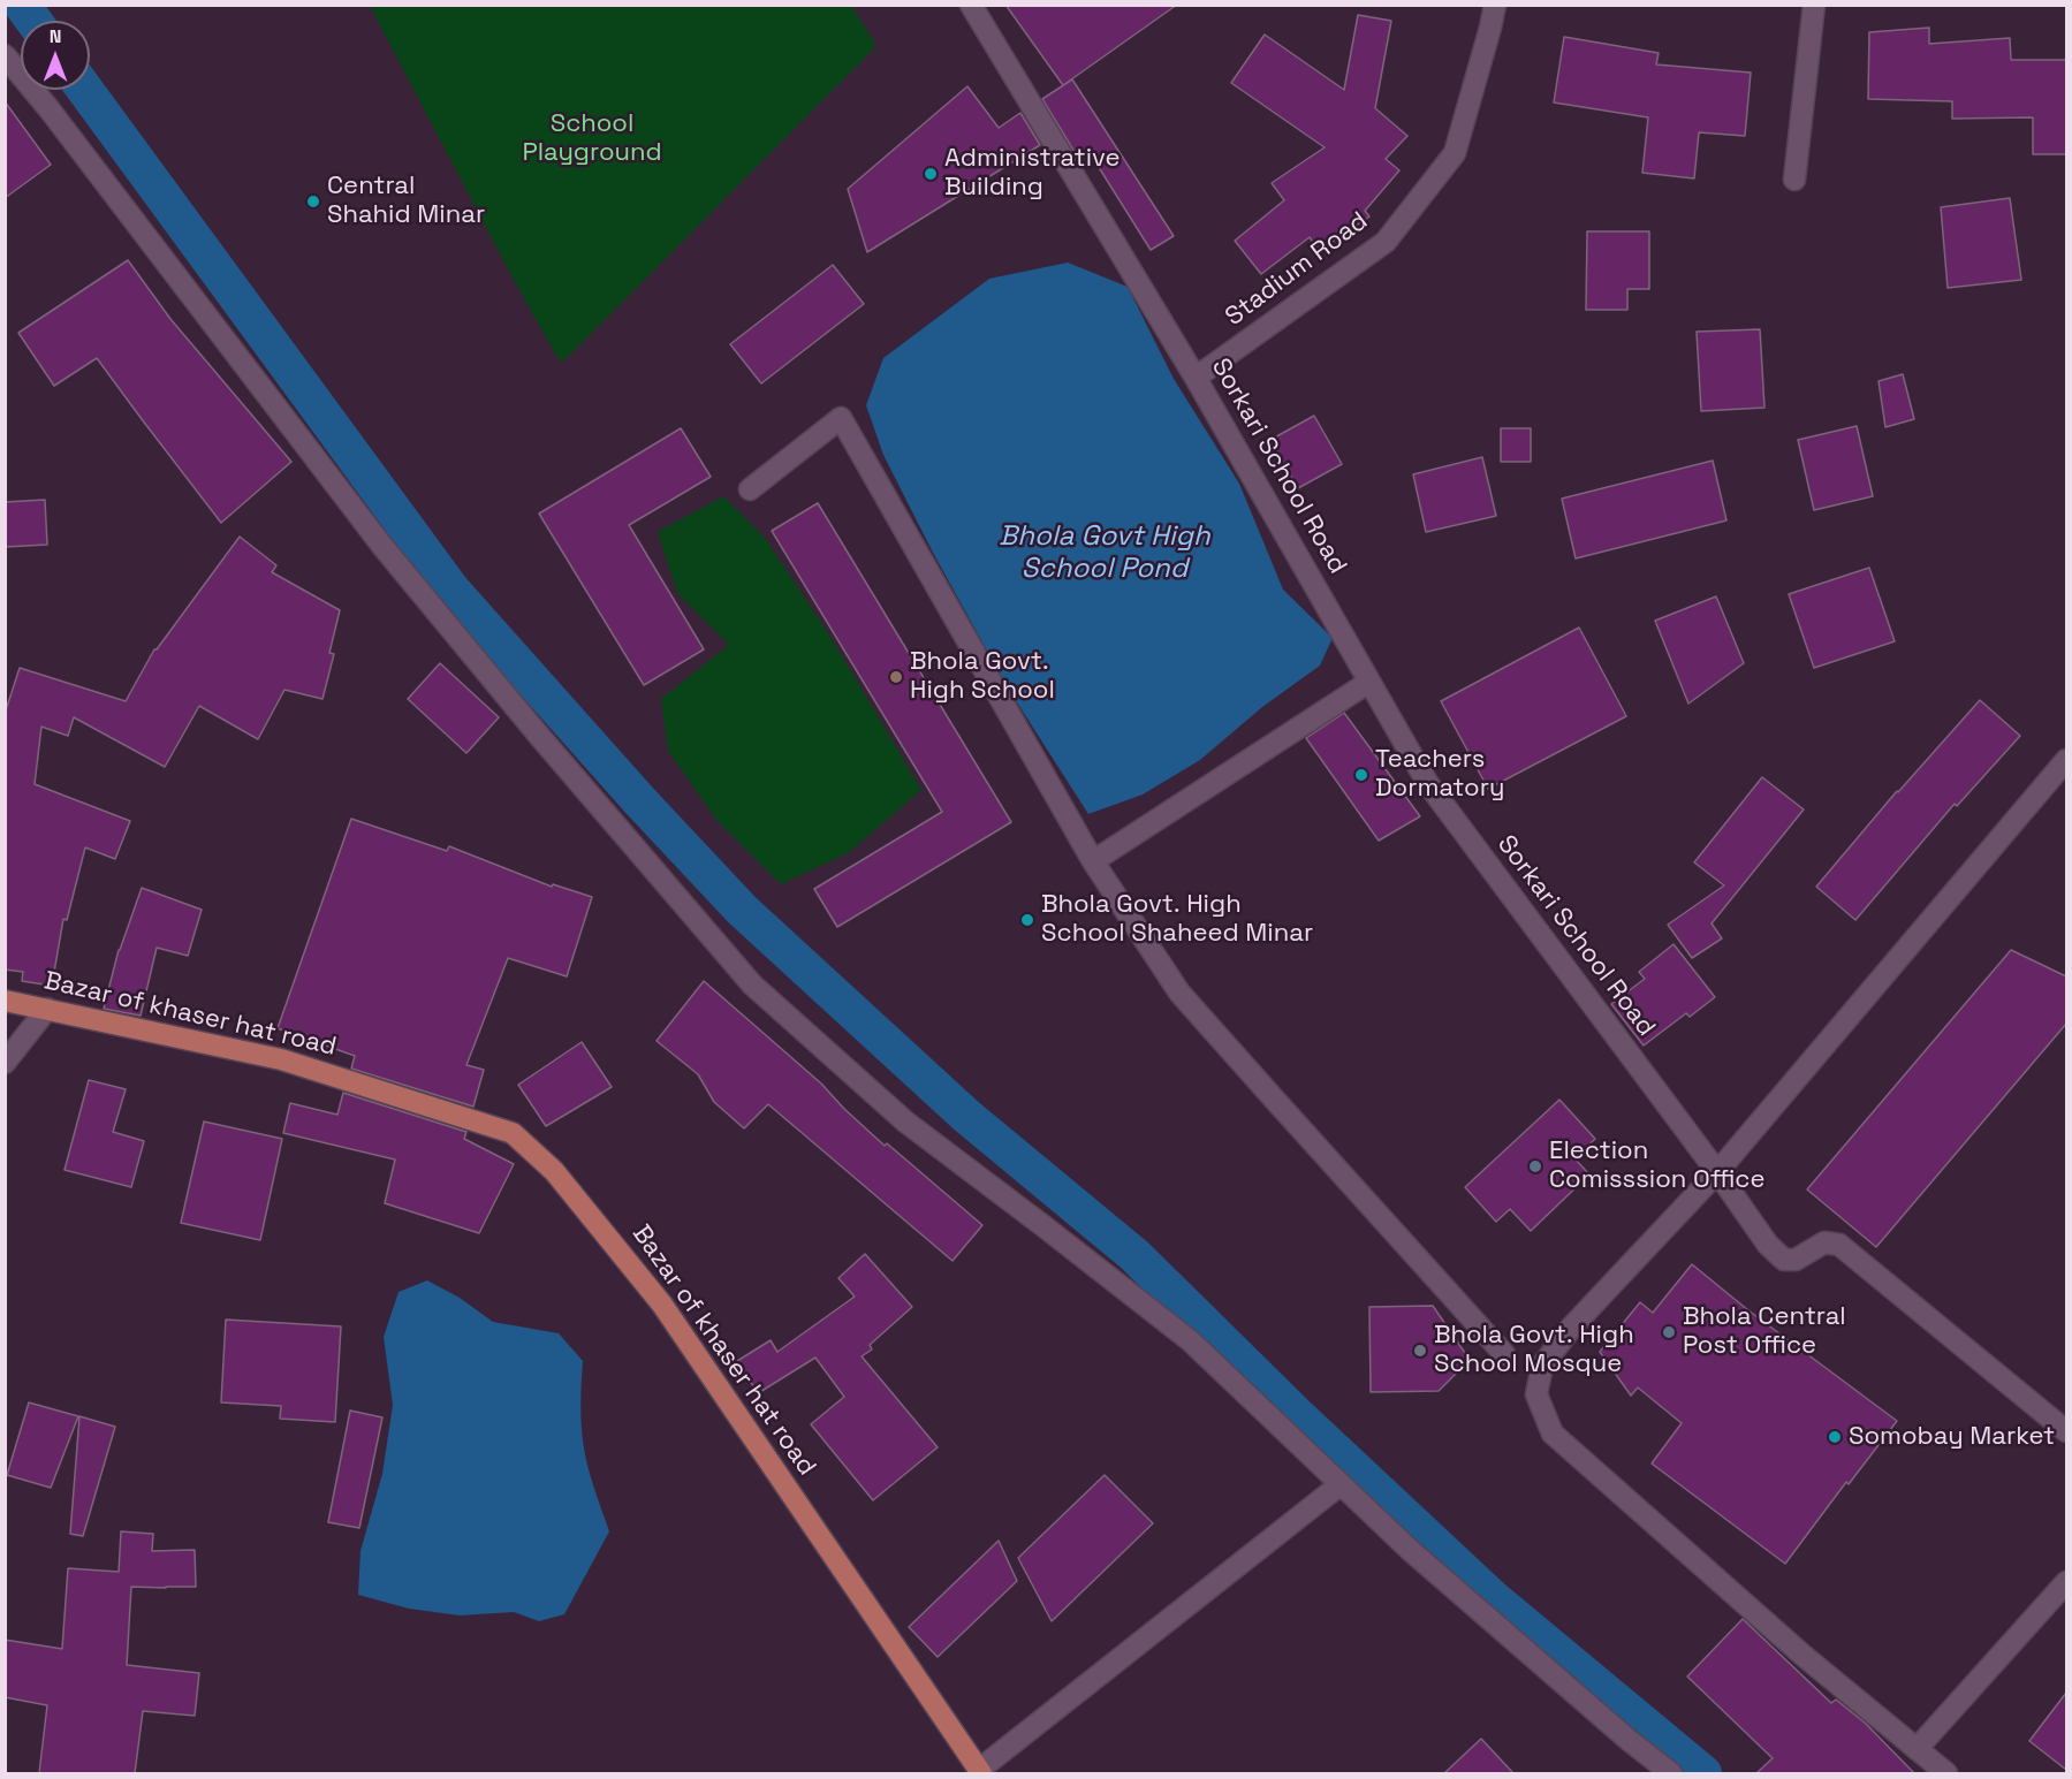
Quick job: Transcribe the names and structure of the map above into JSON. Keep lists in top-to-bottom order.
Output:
{
  "streets": {
    "main road": ["Bazar of khaser hat road"],
    "street": ["Stadium Road", "Sorkari School Road"]
  },
  "crossings": [
    ["Stadium Road", "Sorkari School Road"]
  ],
  "water": ["Bhola Govt High School Pond"],
  "parks": ["School Playground"],
  "places": [
    "Administrative Building",
    "Central Shahid Minar",
    "Bhola Govt. High School",
    "Teachers Dormatory",
    "Bhola Govt. High School Shaheed Minar",
    "Election Comisssion Office",
    "Bhola Central Post Office",
    "Bhola Govt. High School Mosque",
    "Somobay Market"
  ],
  "north": "top"
}
